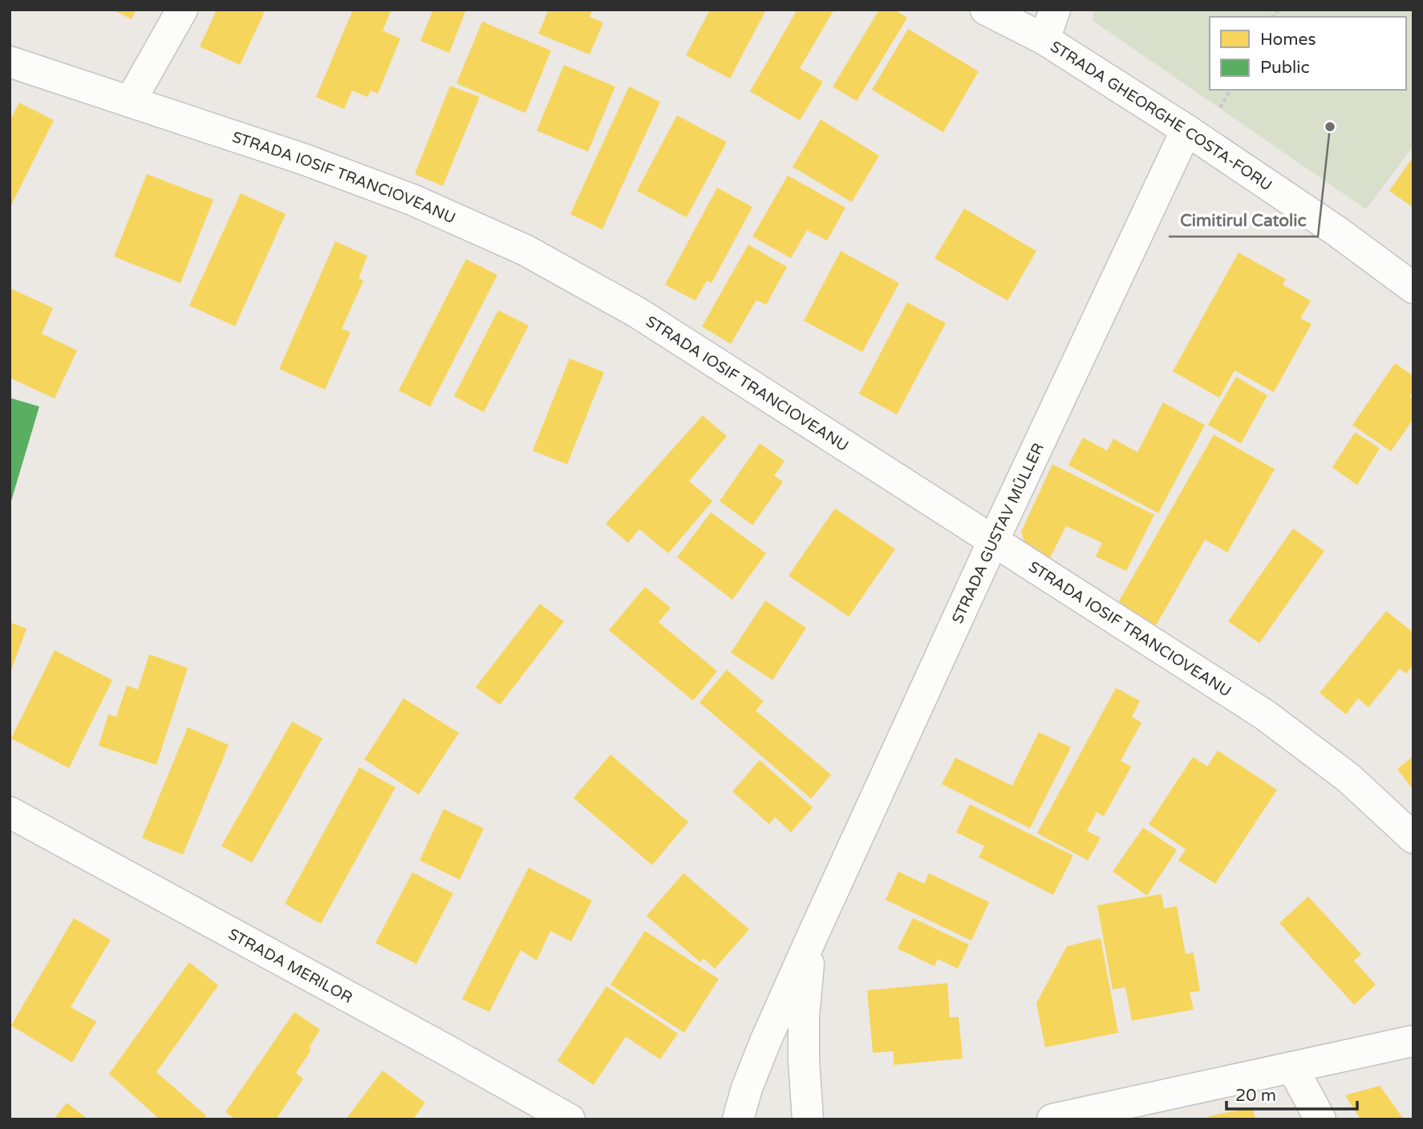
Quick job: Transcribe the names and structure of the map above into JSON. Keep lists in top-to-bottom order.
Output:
{
  "streets": {
    "street": [
      "STRADA GHEORGHE COSTA-FORU",
      "STRADA IOSIF TRANCIOVEANU",
      "STRADA GUSTAV MŰLLER",
      "STRADA MERILOR"
    ]
  },
  "crossings": [
    ["STRADA GHEORGHE COSTA-FORU", "STRADA GUSTAV MŰLLER"],
    ["STRADA IOSIF TRANCIOVEANU", "STRADA GUSTAV MŰLLER"]
  ],
  "places": ["Cimitirul Catolic"],
  "legend": ["Homes", "Public"],
  "scale_bar": "20 m"
}
